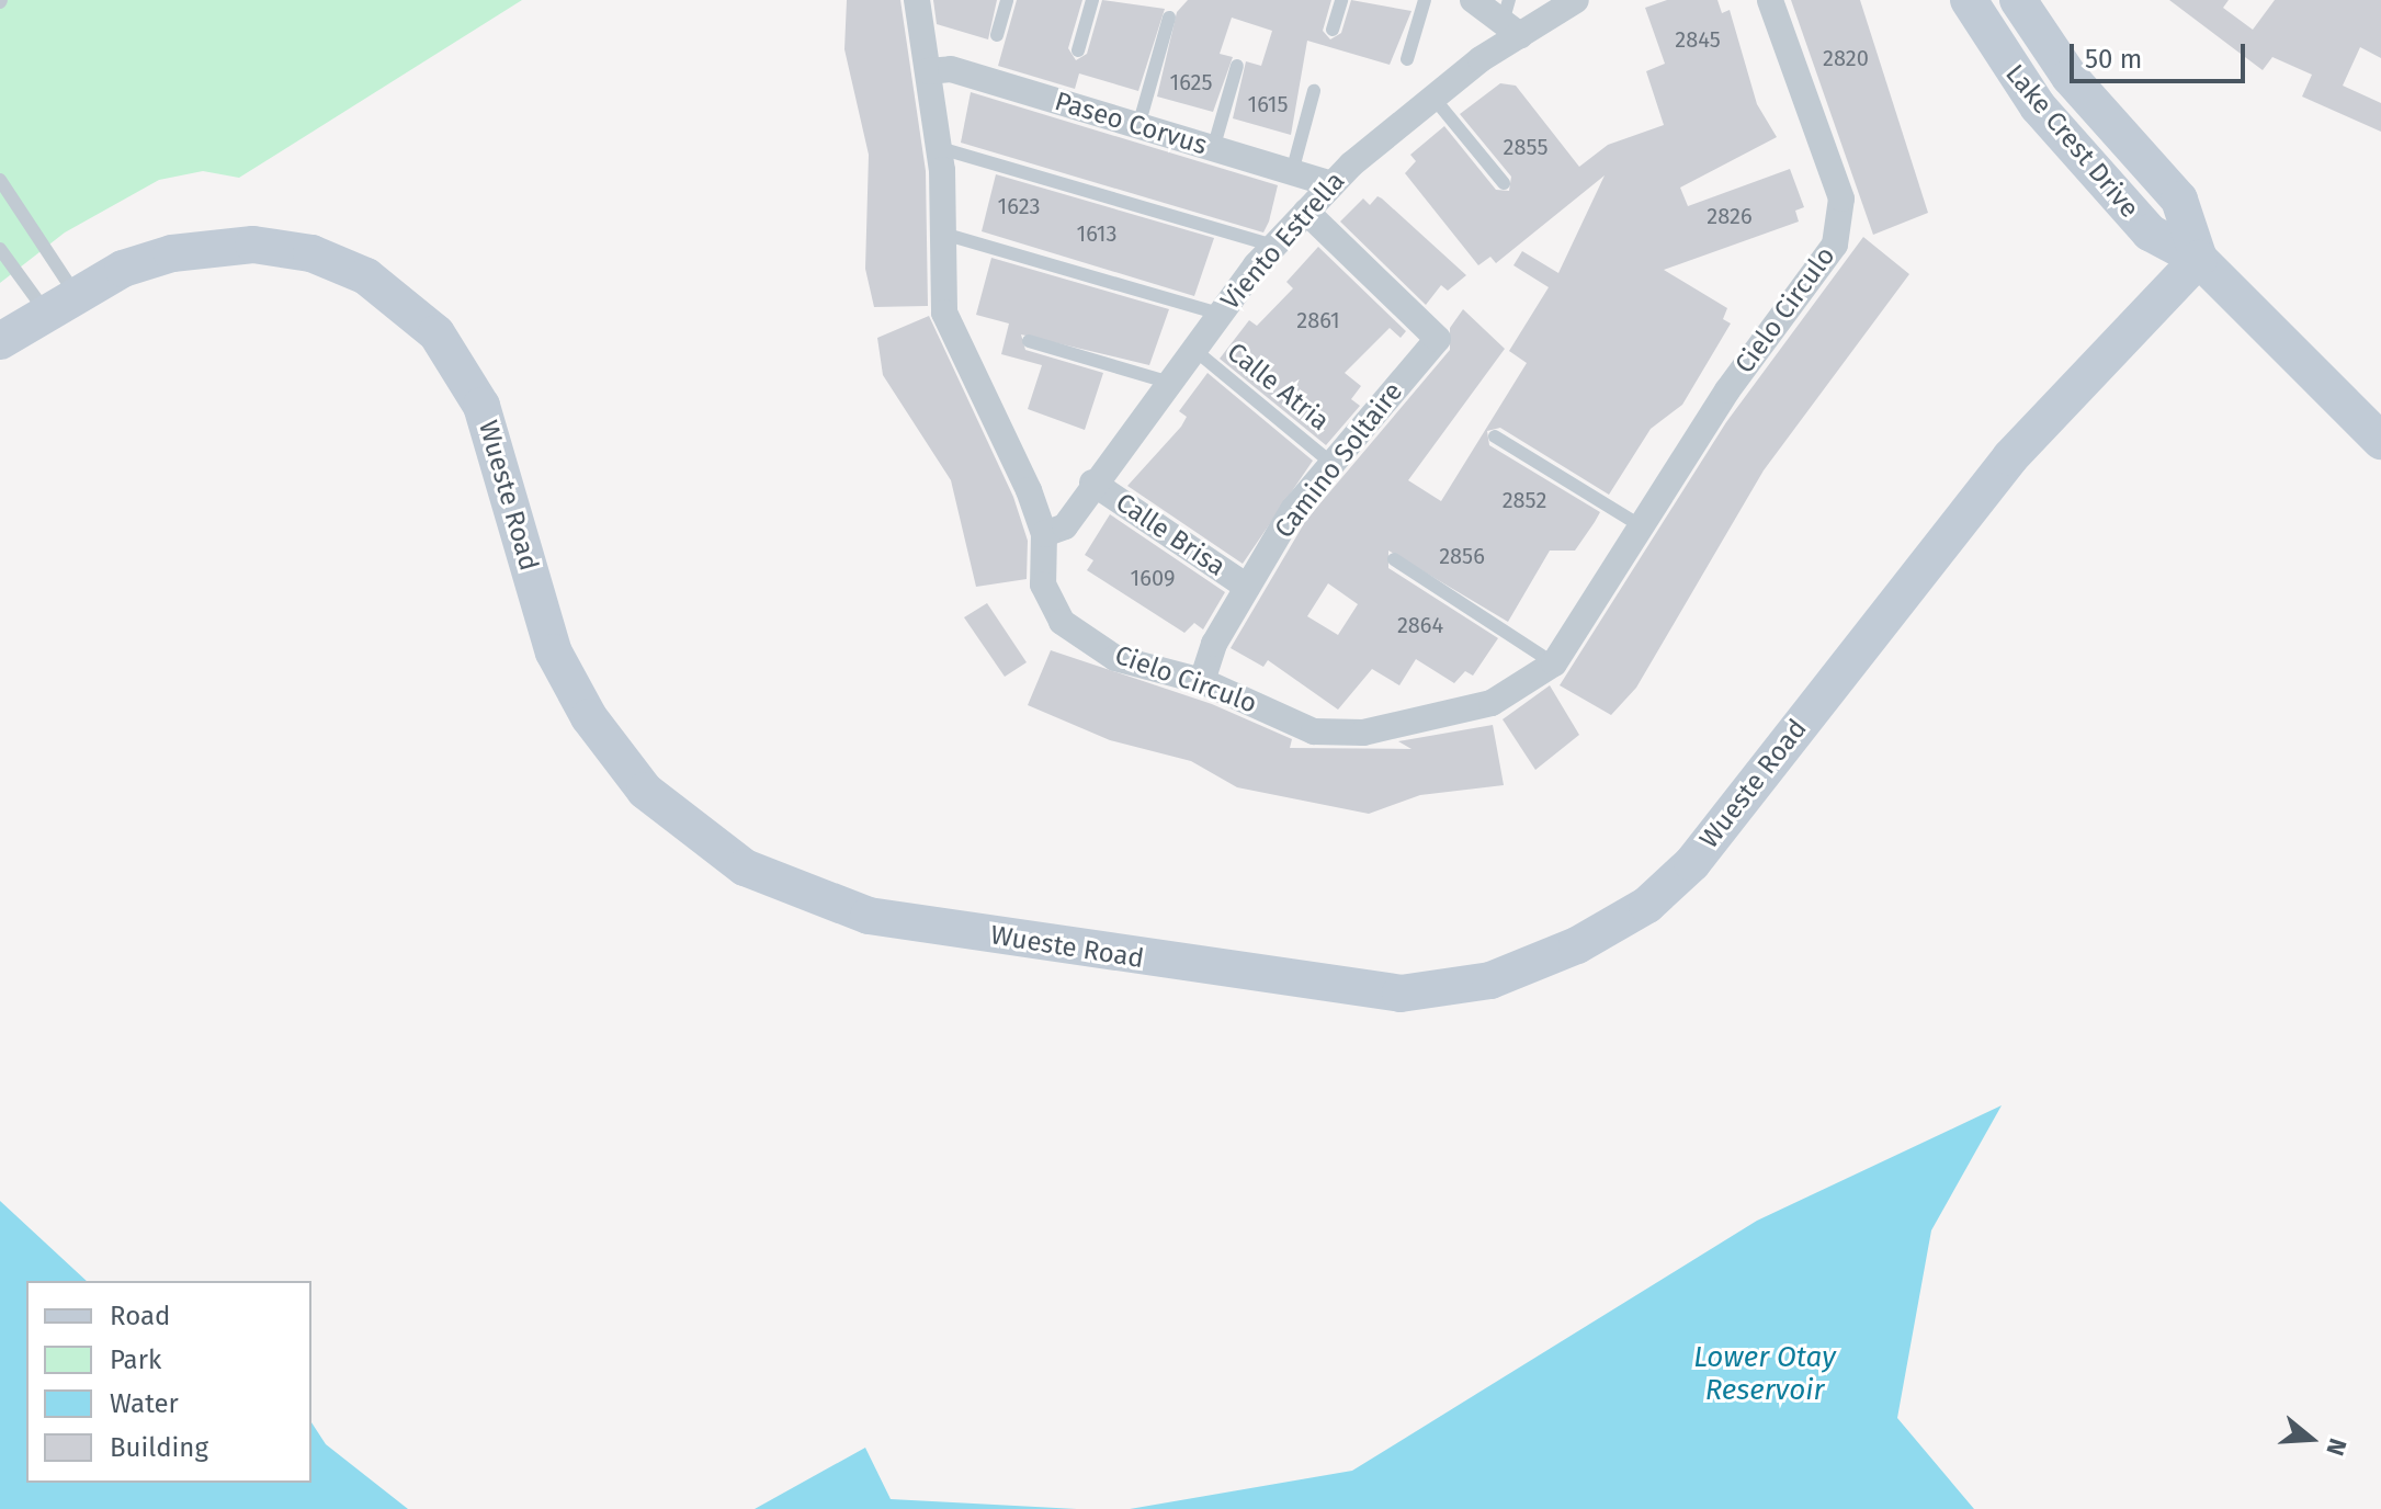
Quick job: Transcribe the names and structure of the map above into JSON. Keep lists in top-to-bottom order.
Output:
{
  "streets": {
    "street": [
      "Paseo Corvus",
      "Lake Crest Drive",
      "Viento Estrella",
      "Cielo Circulo",
      "Camino Soltaire",
      "Wueste Road",
      "Calle Brisa"
    ],
    "lane": ["Calle Atria"]
  },
  "crossings": [
    ["Paseo Corvus", "Viento Estrella"],
    ["Paseo Corvus", "Cielo Circulo"],
    ["Lake Crest Drive", "Wueste Road"],
    ["Viento Estrella", "Cielo Circulo"],
    ["Viento Estrella", "Calle Atria"],
    ["Viento Estrella", "Camino Soltaire"],
    ["Viento Estrella", "Calle Brisa"],
    ["Cielo Circulo", "Camino Soltaire"],
    ["Calle Atria", "Camino Soltaire"],
    ["Camino Soltaire", "Calle Brisa"]
  ],
  "water": ["Lower Otay Reservoir"],
  "house_numbers": [
    "2845",
    "2820",
    "1625",
    "1615",
    "2855",
    "1623",
    "2826",
    "1613",
    "2861",
    "2852",
    "2856",
    "1609",
    "2864"
  ],
  "legend": [
    "Road",
    "Park",
    "Water",
    "Building"
  ],
  "scale_bar": "50 m",
  "north": "right"
}
